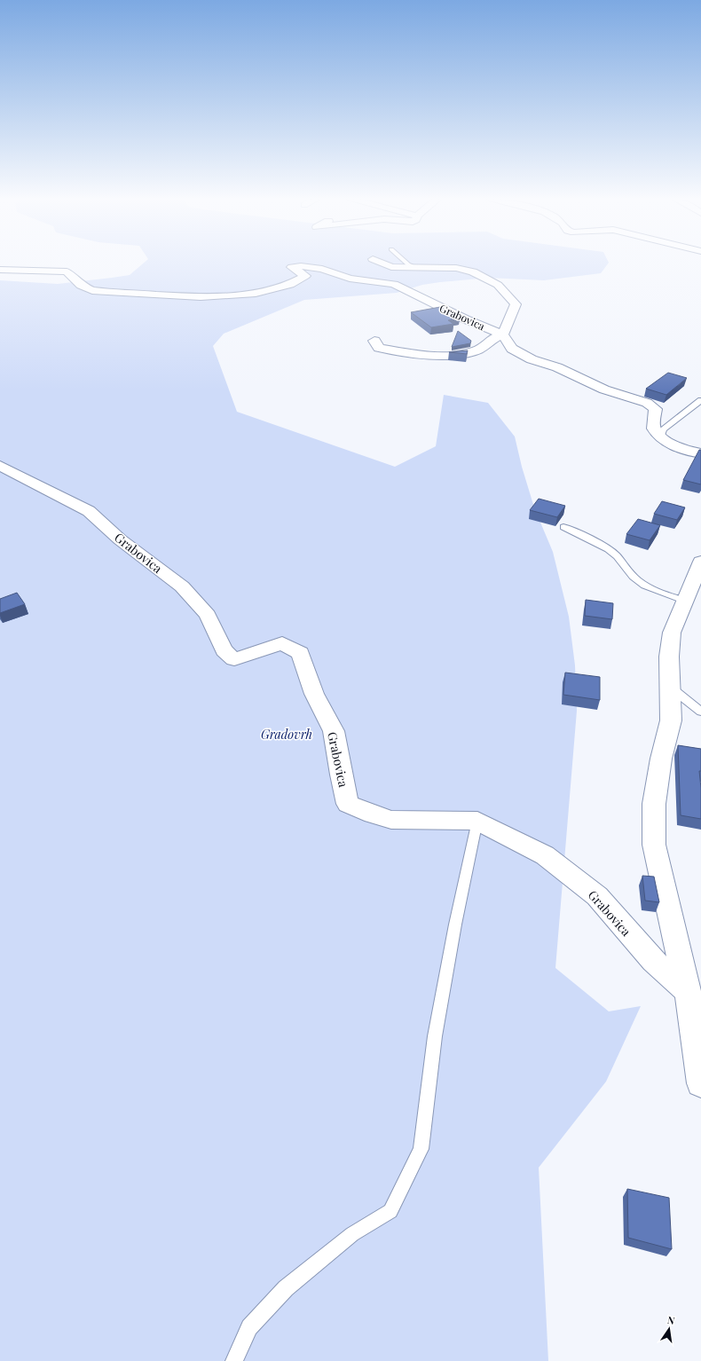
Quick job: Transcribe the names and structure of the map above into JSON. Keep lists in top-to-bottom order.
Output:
{
  "streets": {
    "street": ["Grabovica"]
  },
  "parks": ["Gradovrh"],
  "north": "top"
}
